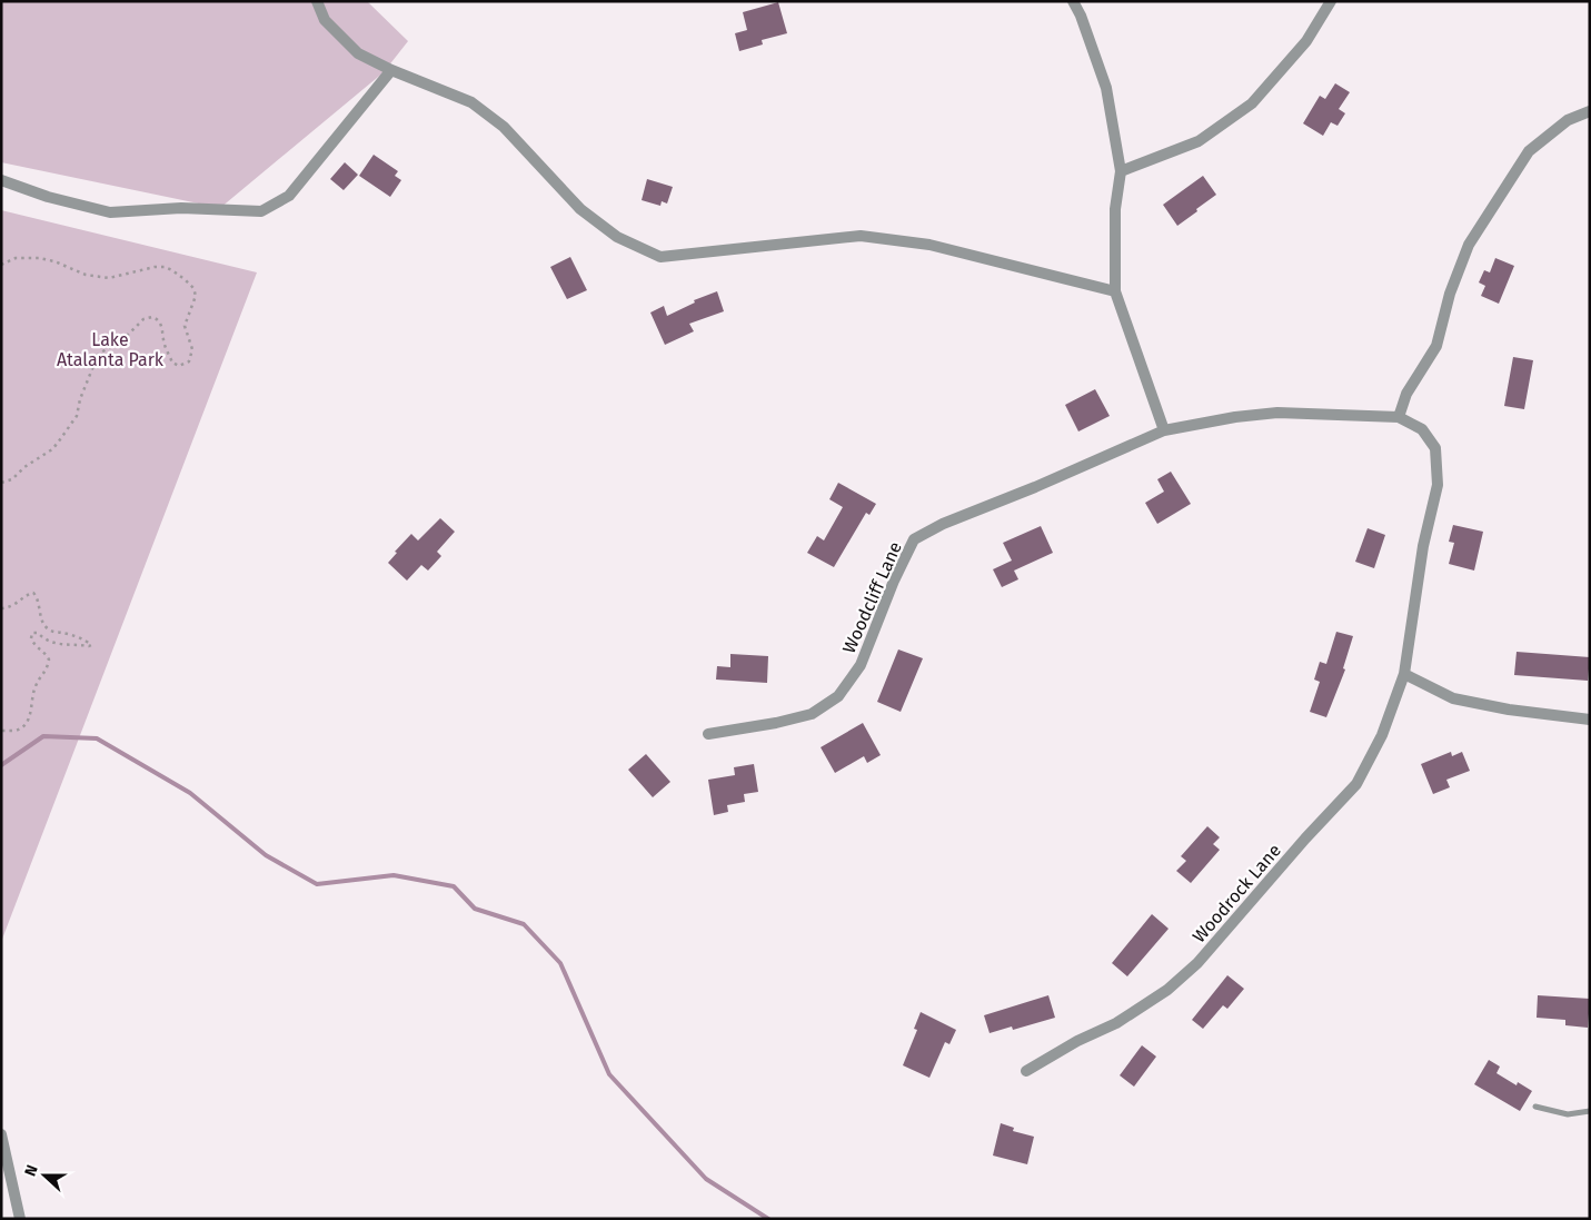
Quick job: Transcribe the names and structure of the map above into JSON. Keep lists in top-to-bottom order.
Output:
{
  "streets": {
    "street": ["Woodcliff Lane", "Woodrock Lane"]
  },
  "crossings": [
    ["Woodcliff Lane", "Woodrock Lane"]
  ],
  "parks": ["Lake Atalanta Park"],
  "north": "left"
}
